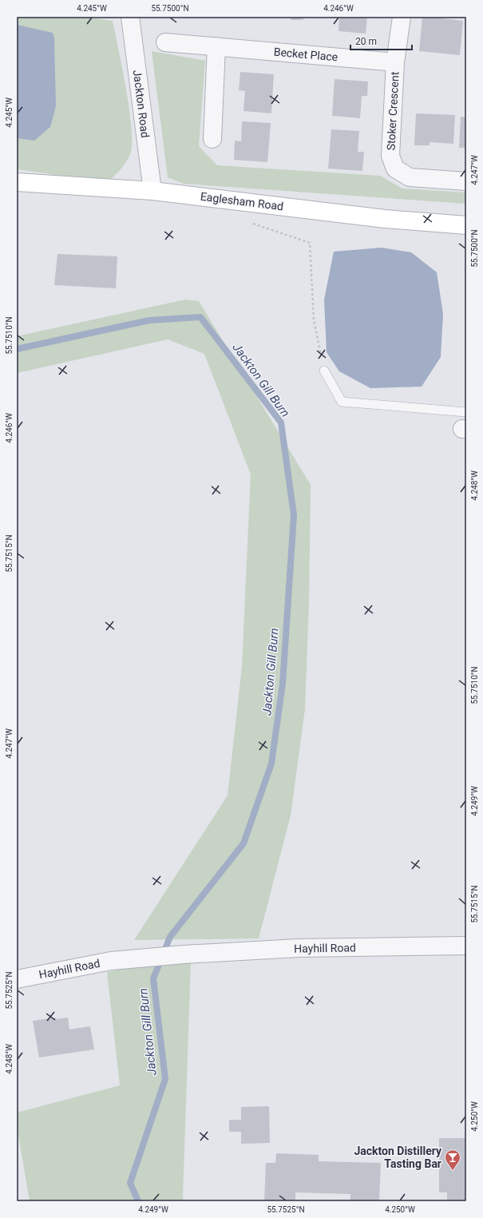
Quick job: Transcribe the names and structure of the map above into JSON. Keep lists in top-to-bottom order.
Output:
{
  "streets": {
    "main road": ["Eaglesham Road"],
    "street": [
      "Becket Place",
      "Jackton Road",
      "Stoker Crescent",
      "Hayhill Road"
    ]
  },
  "crossings": [
    ["Becket Place", "Stoker Crescent"],
    ["Jackton Road", "Eaglesham Road"]
  ],
  "water": ["Jackton Gill Burn"],
  "places": {
    "bar": ["Jackton Distillery Tasting Bar"]
  },
  "scale_bar": "20 m",
  "coordinates": [
    "4.245°W",
    "55.7500°N",
    "4.246°W",
    "4.247°W",
    "55.7510°N",
    "4.248°W",
    "55.7515°N",
    "4.249°W",
    "55.7525°N",
    "4.250°W"
  ]
}
